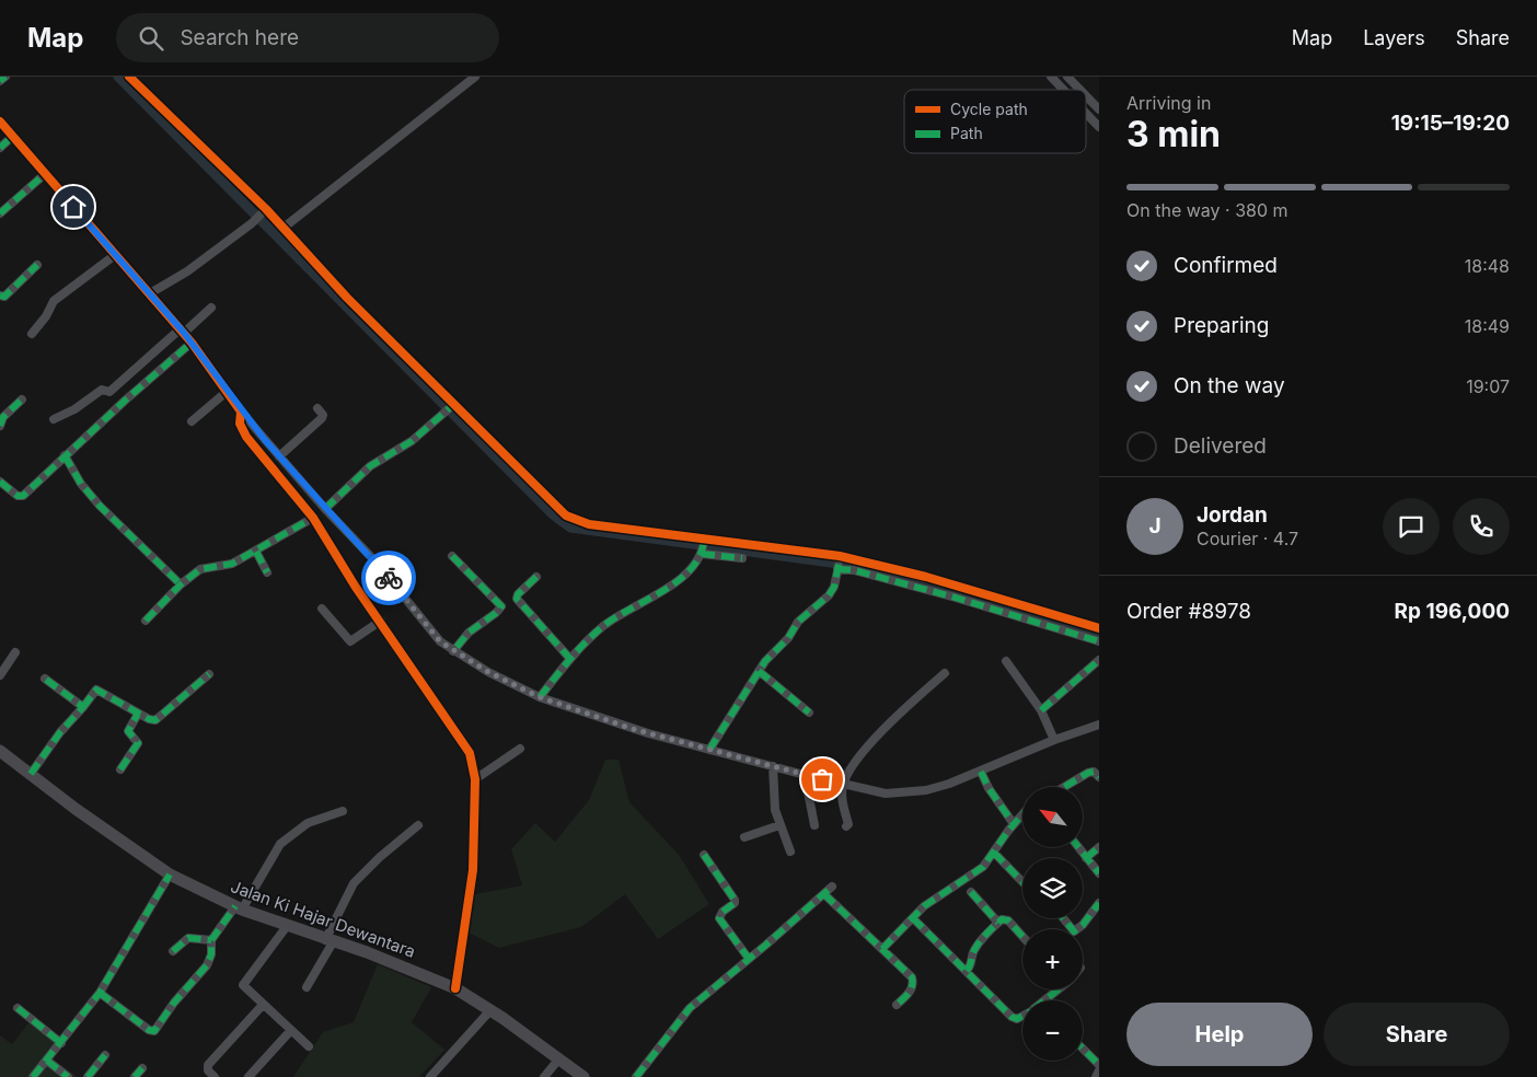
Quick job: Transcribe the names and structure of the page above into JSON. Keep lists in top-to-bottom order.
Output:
{
  "streets": {
    "main road": ["Jalan Ki Hajar Dewantara"]
  },
  "legend": ["Cycle path", "Path"],
  "north": "top left",
  "page": {
    "header": "Map",
    "search": "Search here",
    "nav": ["Map", "Layers", "Share"],
    "heading": ["3 min", "Arriving in", "19:15–19:20"],
    "panel": [
      "Jordan",
      "Courier · 4.7",
      "Order #8978",
      "Rp 196,000"
    ],
    "bar": "On the way · 380 m",
    "list": [
      ["Confirmed", "18:48"],
      ["Preparing", "18:49"],
      ["On the way", "19:07"],
      "Delivered"
    ],
    "round": "J",
    "map_buttons": ["+", "−"],
    "buttons": ["Help", "Share"]
  }
}
